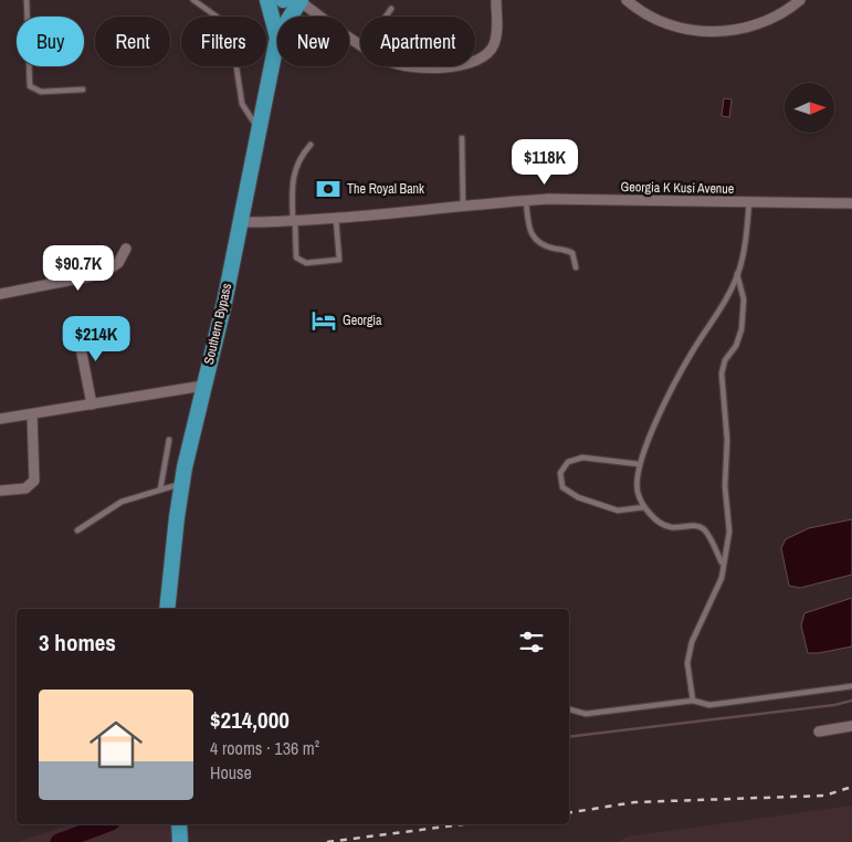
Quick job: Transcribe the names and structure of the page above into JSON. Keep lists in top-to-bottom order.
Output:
{
  "streets": {
    "highway": ["Southern Bypass"],
    "street": ["Georgia K Kusi Avenue"]
  },
  "crossings": [
    ["Georgia K Kusi Avenue", "Southern Bypass"]
  ],
  "places": {
    "bank": ["The Royal Bank"],
    "hotel": ["Georgia"]
  },
  "north": "right",
  "page": {
    "chip": [
      "Buy",
      "Rent",
      "Filters",
      "New",
      "Apartment"
    ],
    "price": ["$118K", "$90.7K", "$214K"],
    "heading": "3 homes",
    "list": [
      {
        "name": "$214,000",
        "note": "4 rooms · 136 m² · House"
      }
    ]
  }
}
